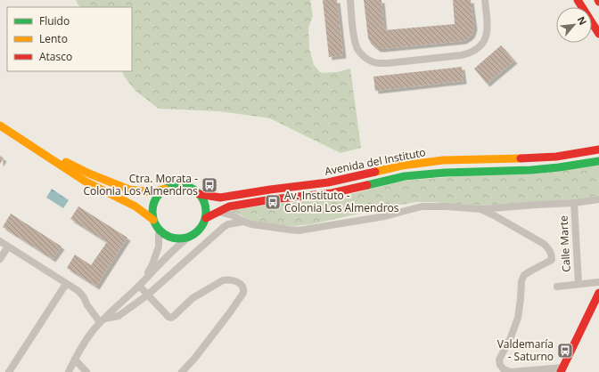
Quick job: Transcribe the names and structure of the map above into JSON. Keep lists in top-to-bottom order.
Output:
{
  "streets": {
    "main road": ["Avenida del Instituto"],
    "street": ["Calle Marte"]
  },
  "places": {
    "bus stop": ["Ctra. Morata - Colonia Los Almendros", "Av. Instituto - Colonia Los Almendros", "Valdemaría - Saturno"]
  },
  "legend": ["Fluido", "Lento", "Atasco"],
  "north": "top right"
}
